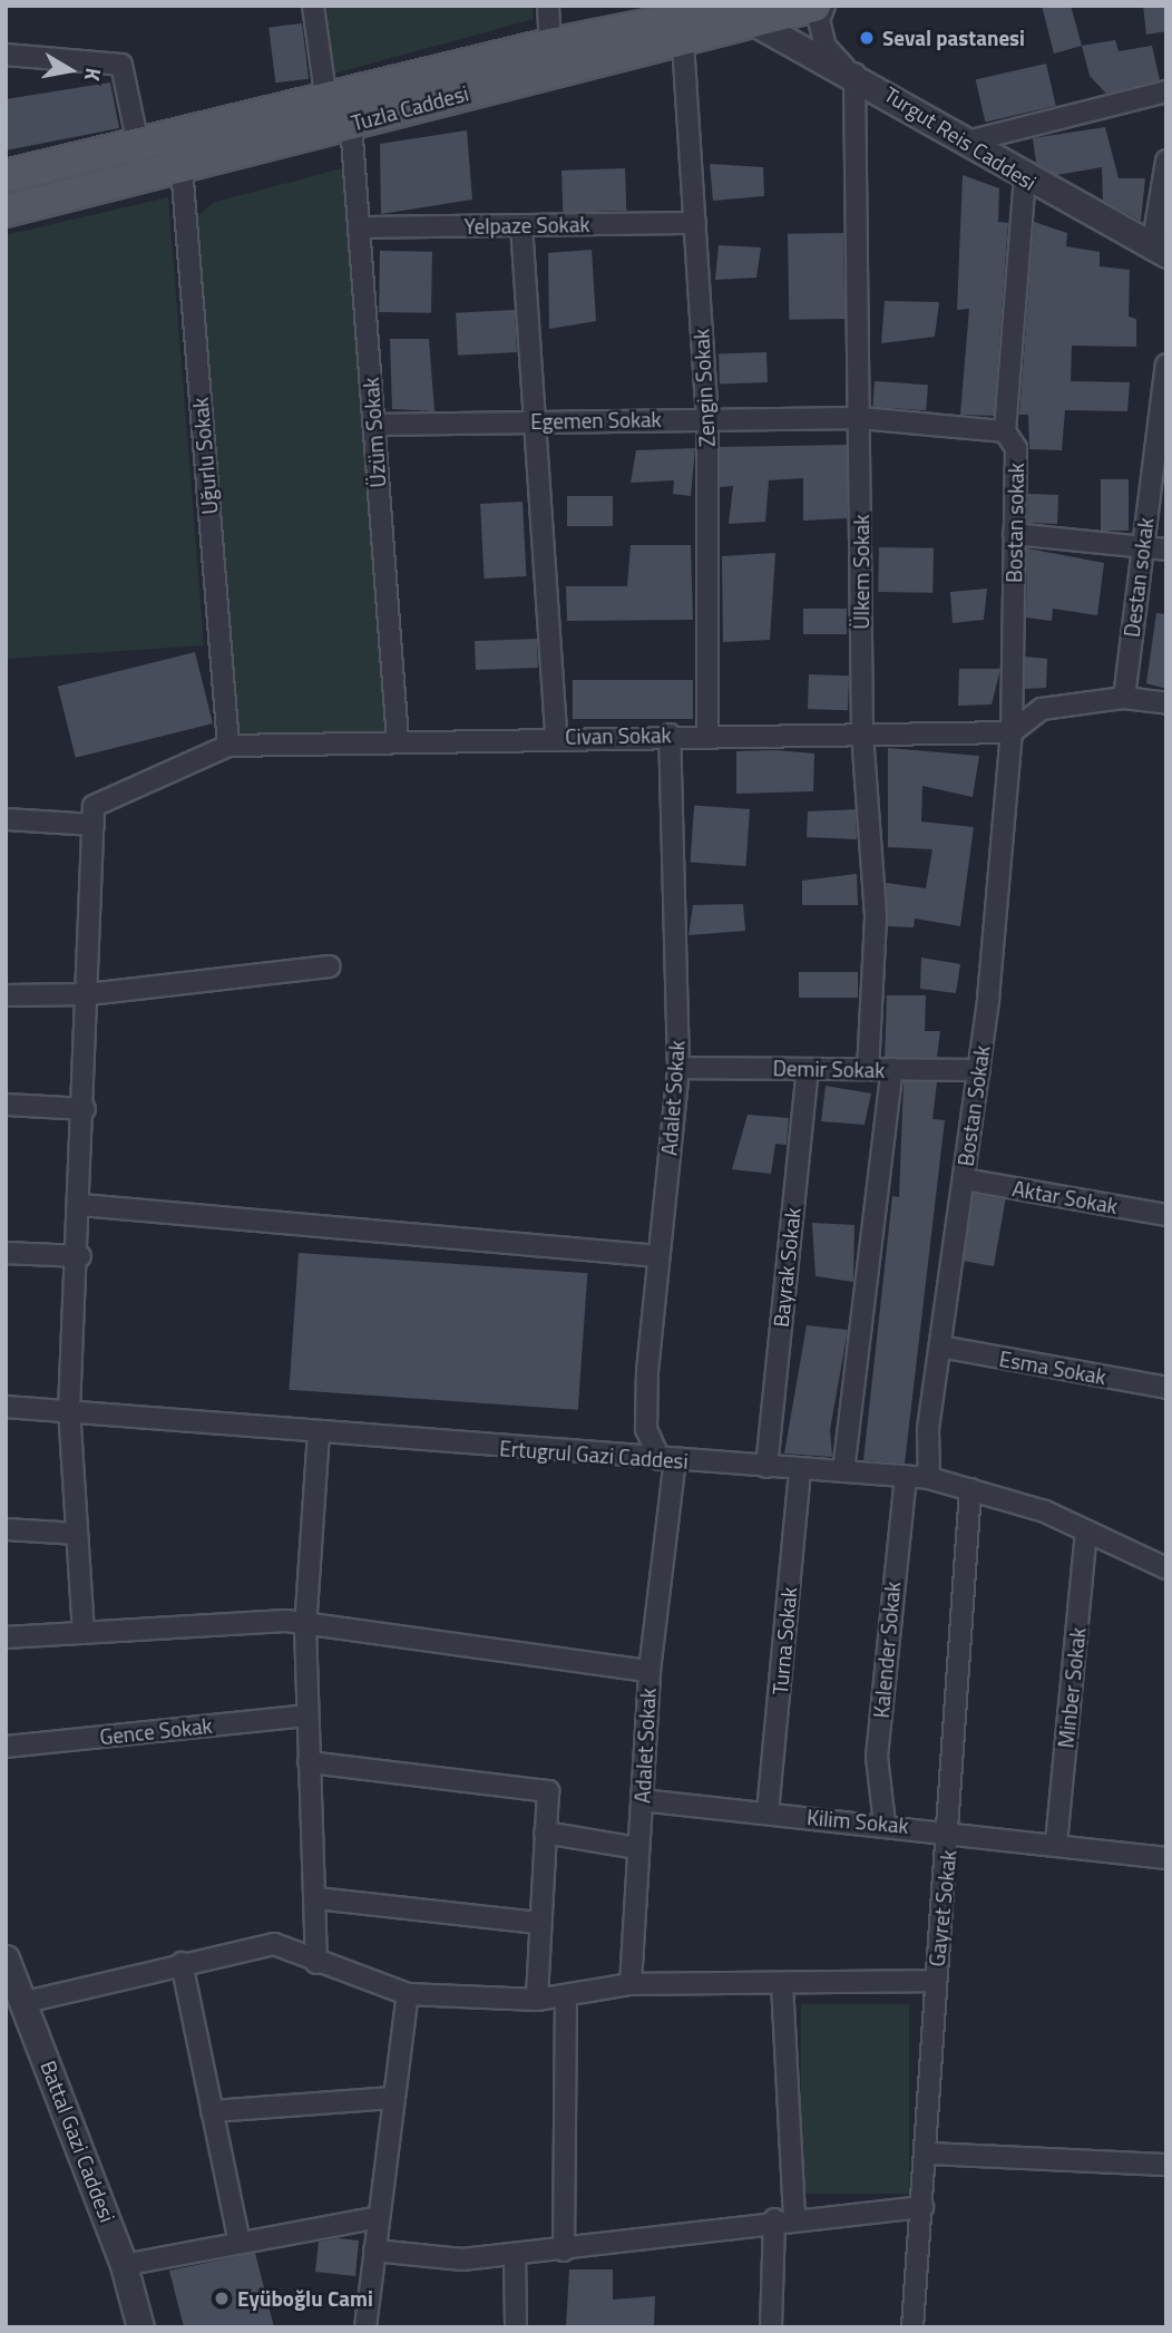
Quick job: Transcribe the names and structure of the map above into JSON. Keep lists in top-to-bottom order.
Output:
{
  "streets": {
    "main road": ["Tuzla Caddesi"],
    "street": [
      "Turgut Reis Caddesi",
      "Yelpaze Sokak",
      "Zengin Sokak",
      "Egemen Sokak",
      "Üzüm Sokak",
      "Uğurlu Sokak",
      "Bostan sokak",
      "Ülkem Sokak",
      "Destan sokak",
      "Civan Sokak",
      "Demir Sokak",
      "Adalet Sokak",
      "Bostan Sokak",
      "Aktar Sokak",
      "Bayrak Sokak",
      "Esma Sokak",
      "Ertugrul Gazi Caddesi",
      "Turna Sokak",
      "Kalender Sokak",
      "Minber Sokak",
      "Gence Sokak",
      "Kilim Sokak",
      "Gayret Sokak",
      "Battal Gazi Caddesi"
    ]
  },
  "crossings": [
    ["Tuzla Caddesi", "Turgut Reis Caddesi"],
    ["Tuzla Caddesi", "Zengin Sokak"],
    ["Tuzla Caddesi", "Üzüm Sokak"],
    ["Tuzla Caddesi", "Uğurlu Sokak"],
    ["Turgut Reis Caddesi", "Bostan sokak"],
    ["Turgut Reis Caddesi", "Ülkem Sokak"],
    ["Yelpaze Sokak", "Zengin Sokak"],
    ["Yelpaze Sokak", "Üzüm Sokak"],
    ["Zengin Sokak", "Egemen Sokak"],
    ["Zengin Sokak", "Civan Sokak"],
    ["Egemen Sokak", "Üzüm Sokak"],
    ["Egemen Sokak", "Bostan sokak"],
    ["Egemen Sokak", "Ülkem Sokak"],
    ["Üzüm Sokak", "Civan Sokak"],
    ["Uğurlu Sokak", "Civan Sokak"],
    ["Bostan sokak", "Civan Sokak"],
    ["Bostan sokak", "Bostan Sokak"],
    ["Ülkem Sokak", "Civan Sokak"],
    ["Ülkem Sokak", "Demir Sokak"],
    ["Civan Sokak", "Adalet Sokak"],
    ["Civan Sokak", "Bostan Sokak"],
    ["Demir Sokak", "Adalet Sokak"],
    ["Demir Sokak", "Bostan Sokak"],
    ["Demir Sokak", "Bayrak Sokak"],
    ["Adalet Sokak", "Ertugrul Gazi Caddesi"],
    ["Adalet Sokak", "Kilim Sokak"],
    ["Bostan Sokak", "Aktar Sokak"],
    ["Bostan Sokak", "Esma Sokak"],
    ["Bostan Sokak", "Ertugrul Gazi Caddesi"],
    ["Bayrak Sokak", "Ertugrul Gazi Caddesi"],
    ["Ertugrul Gazi Caddesi", "Turna Sokak"],
    ["Ertugrul Gazi Caddesi", "Kalender Sokak"],
    ["Ertugrul Gazi Caddesi", "Minber Sokak"],
    ["Ertugrul Gazi Caddesi", "Gayret Sokak"],
    ["Turna Sokak", "Kilim Sokak"],
    ["Kalender Sokak", "Kilim Sokak"],
    ["Minber Sokak", "Kilim Sokak"],
    ["Kilim Sokak", "Gayret Sokak"]
  ],
  "places": ["Seval pastanesi", "Eyüboğlu Cami"],
  "north": "right"
}
